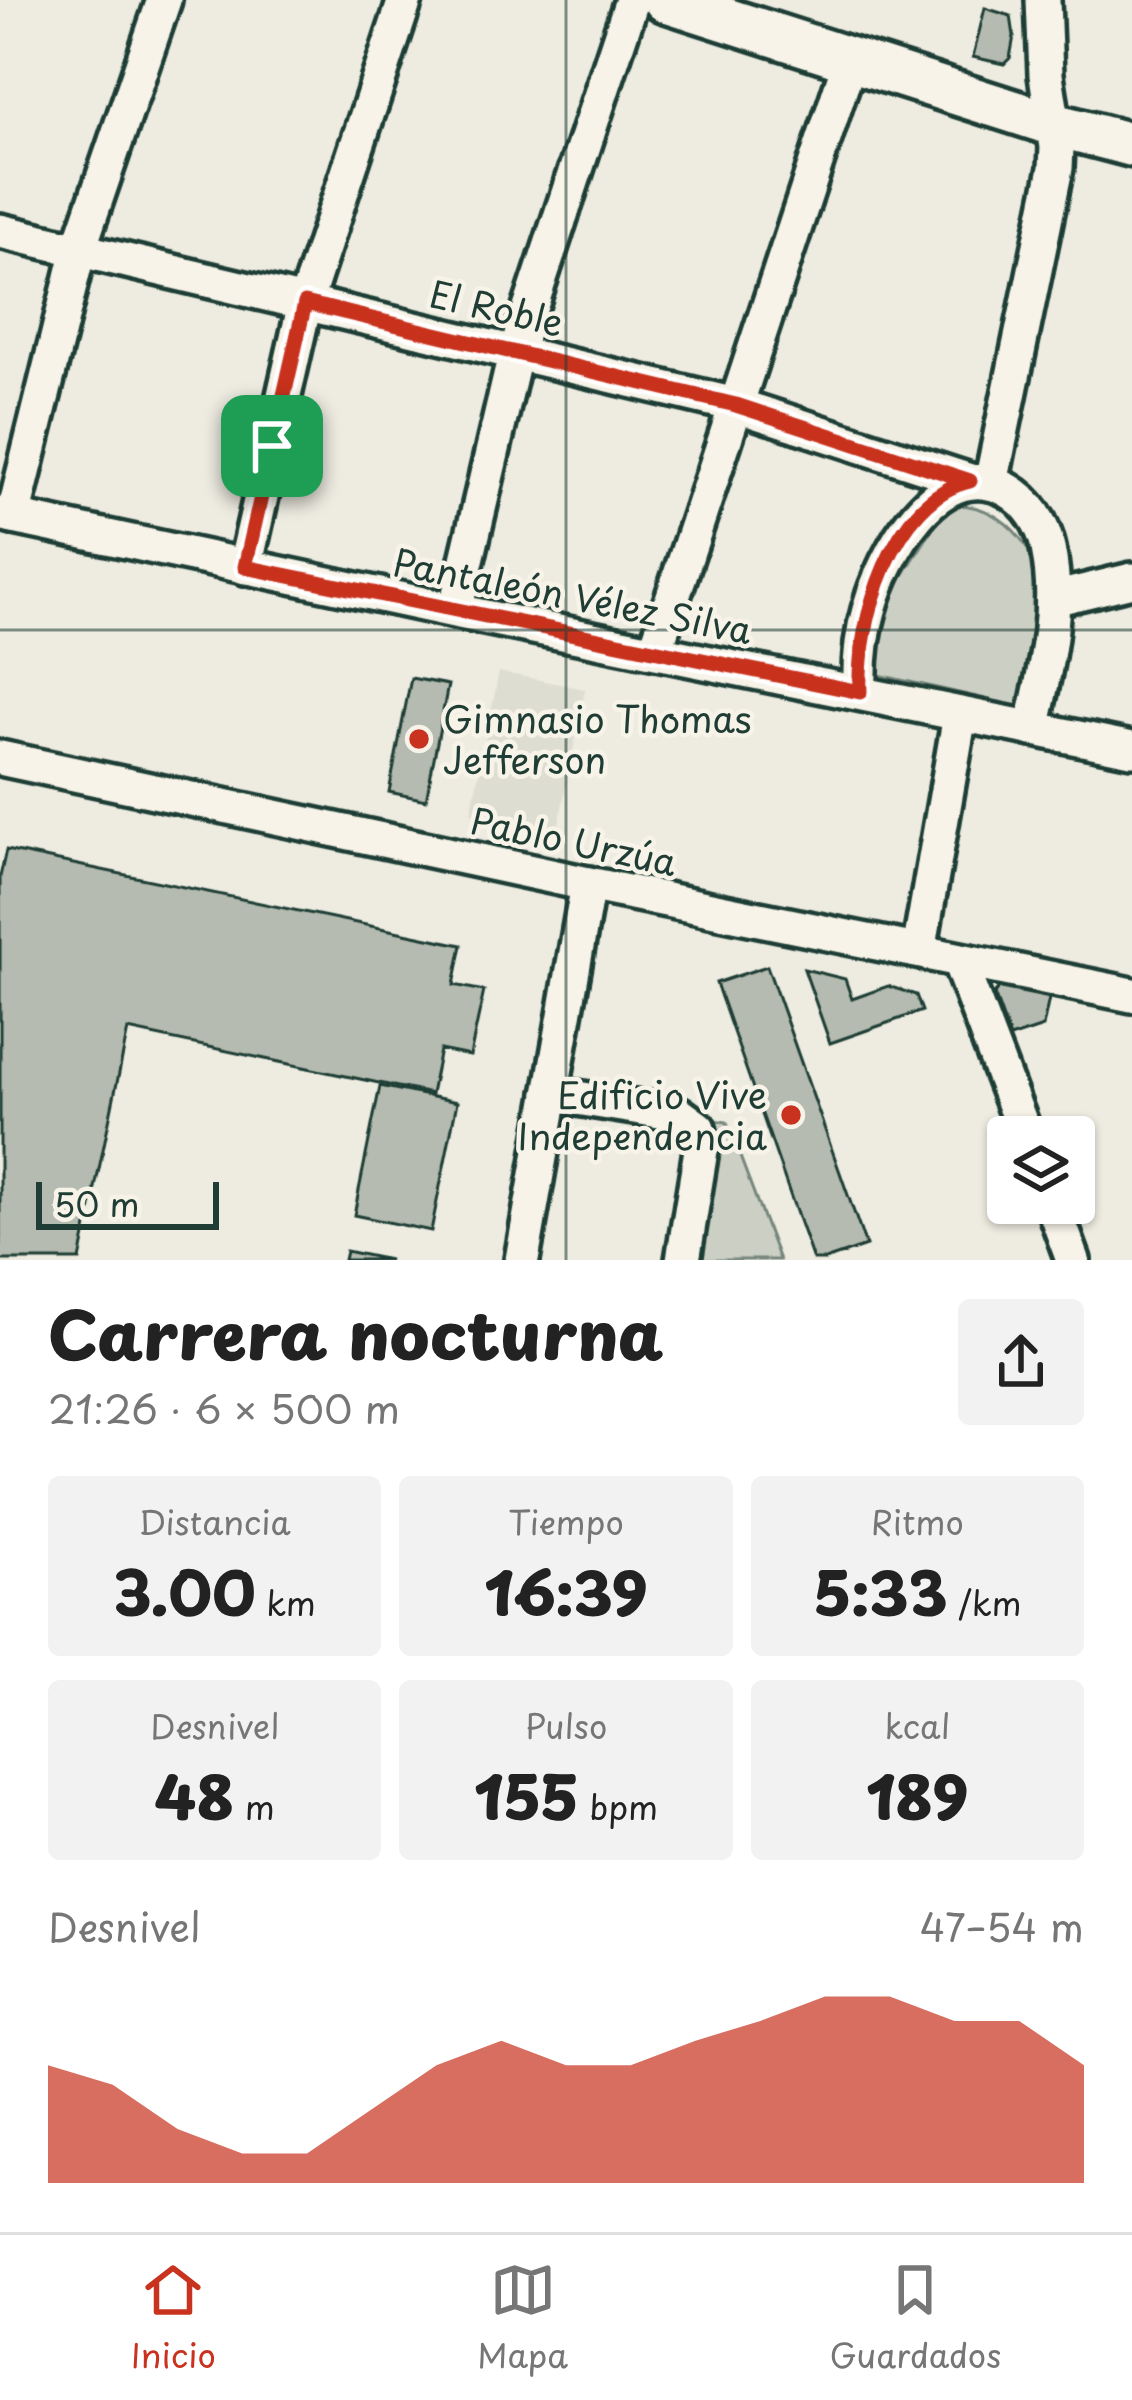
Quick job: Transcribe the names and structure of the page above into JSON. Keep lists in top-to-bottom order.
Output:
{
  "streets": {
    "street": ["El Roble", "Pantaleón Vélez Silva", "Pablo Urzúa"]
  },
  "crossings": [
    ["El Roble", "Pantaleón Vélez Silva"]
  ],
  "places": ["Gimnasio Thomas Jefferson", "Edificio Vive Independencia"],
  "scale_bar": "50 m",
  "page": {
    "scale": "50 m",
    "heading": ["Carrera nocturna", "21:26 · 6 × 500 m"],
    "stats": [
      ["Distancia", "3.00 km"],
      ["Tiempo", "16:39"],
      ["Ritmo", "5:33 /km"],
      ["Desnivel", "48 m"],
      ["Pulso", "155 bpm"],
      ["kcal", "189"]
    ],
    "chart": ["Desnivel", "47–54 m"],
    "tabs": ["Inicio", "Mapa", "Guardados"]
  }
}
